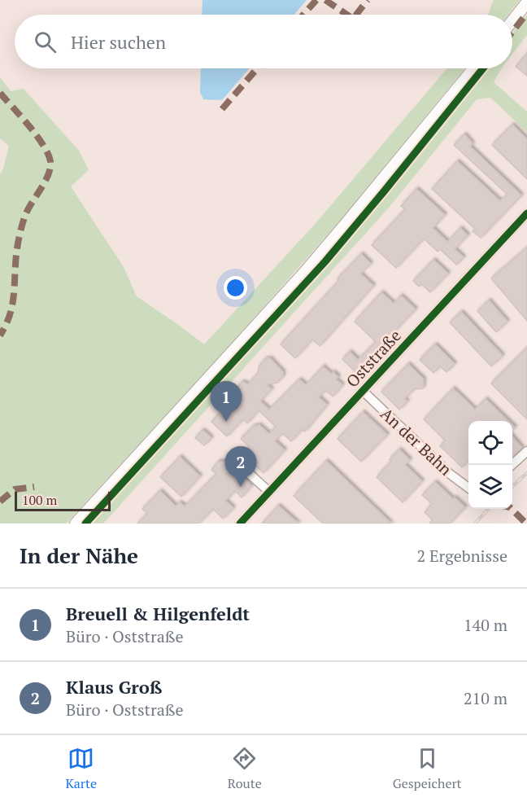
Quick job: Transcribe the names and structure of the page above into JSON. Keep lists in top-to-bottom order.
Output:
{
  "streets": {
    "street": ["Oststraße", "An der Bahn"]
  },
  "crossings": [
    ["Oststraße", "An der Bahn"]
  ],
  "scale_bar": "100 m",
  "page": {
    "search": "Hier suchen",
    "pins": ["1", "2"],
    "scale": "100 m",
    "heading": ["In der Nähe", "2 Ergebnisse"],
    "list": [
      {
        "mark": "1",
        "name": "Breuell & Hilgenfeldt",
        "note": "Büro · Oststraße",
        "value": "140 m"
      },
      {
        "mark": "2",
        "name": "Klaus Groß",
        "note": "Büro · Oststraße",
        "value": "210 m"
      }
    ],
    "nav": ["Karte", "Route", "Gespeichert"]
  }
}
